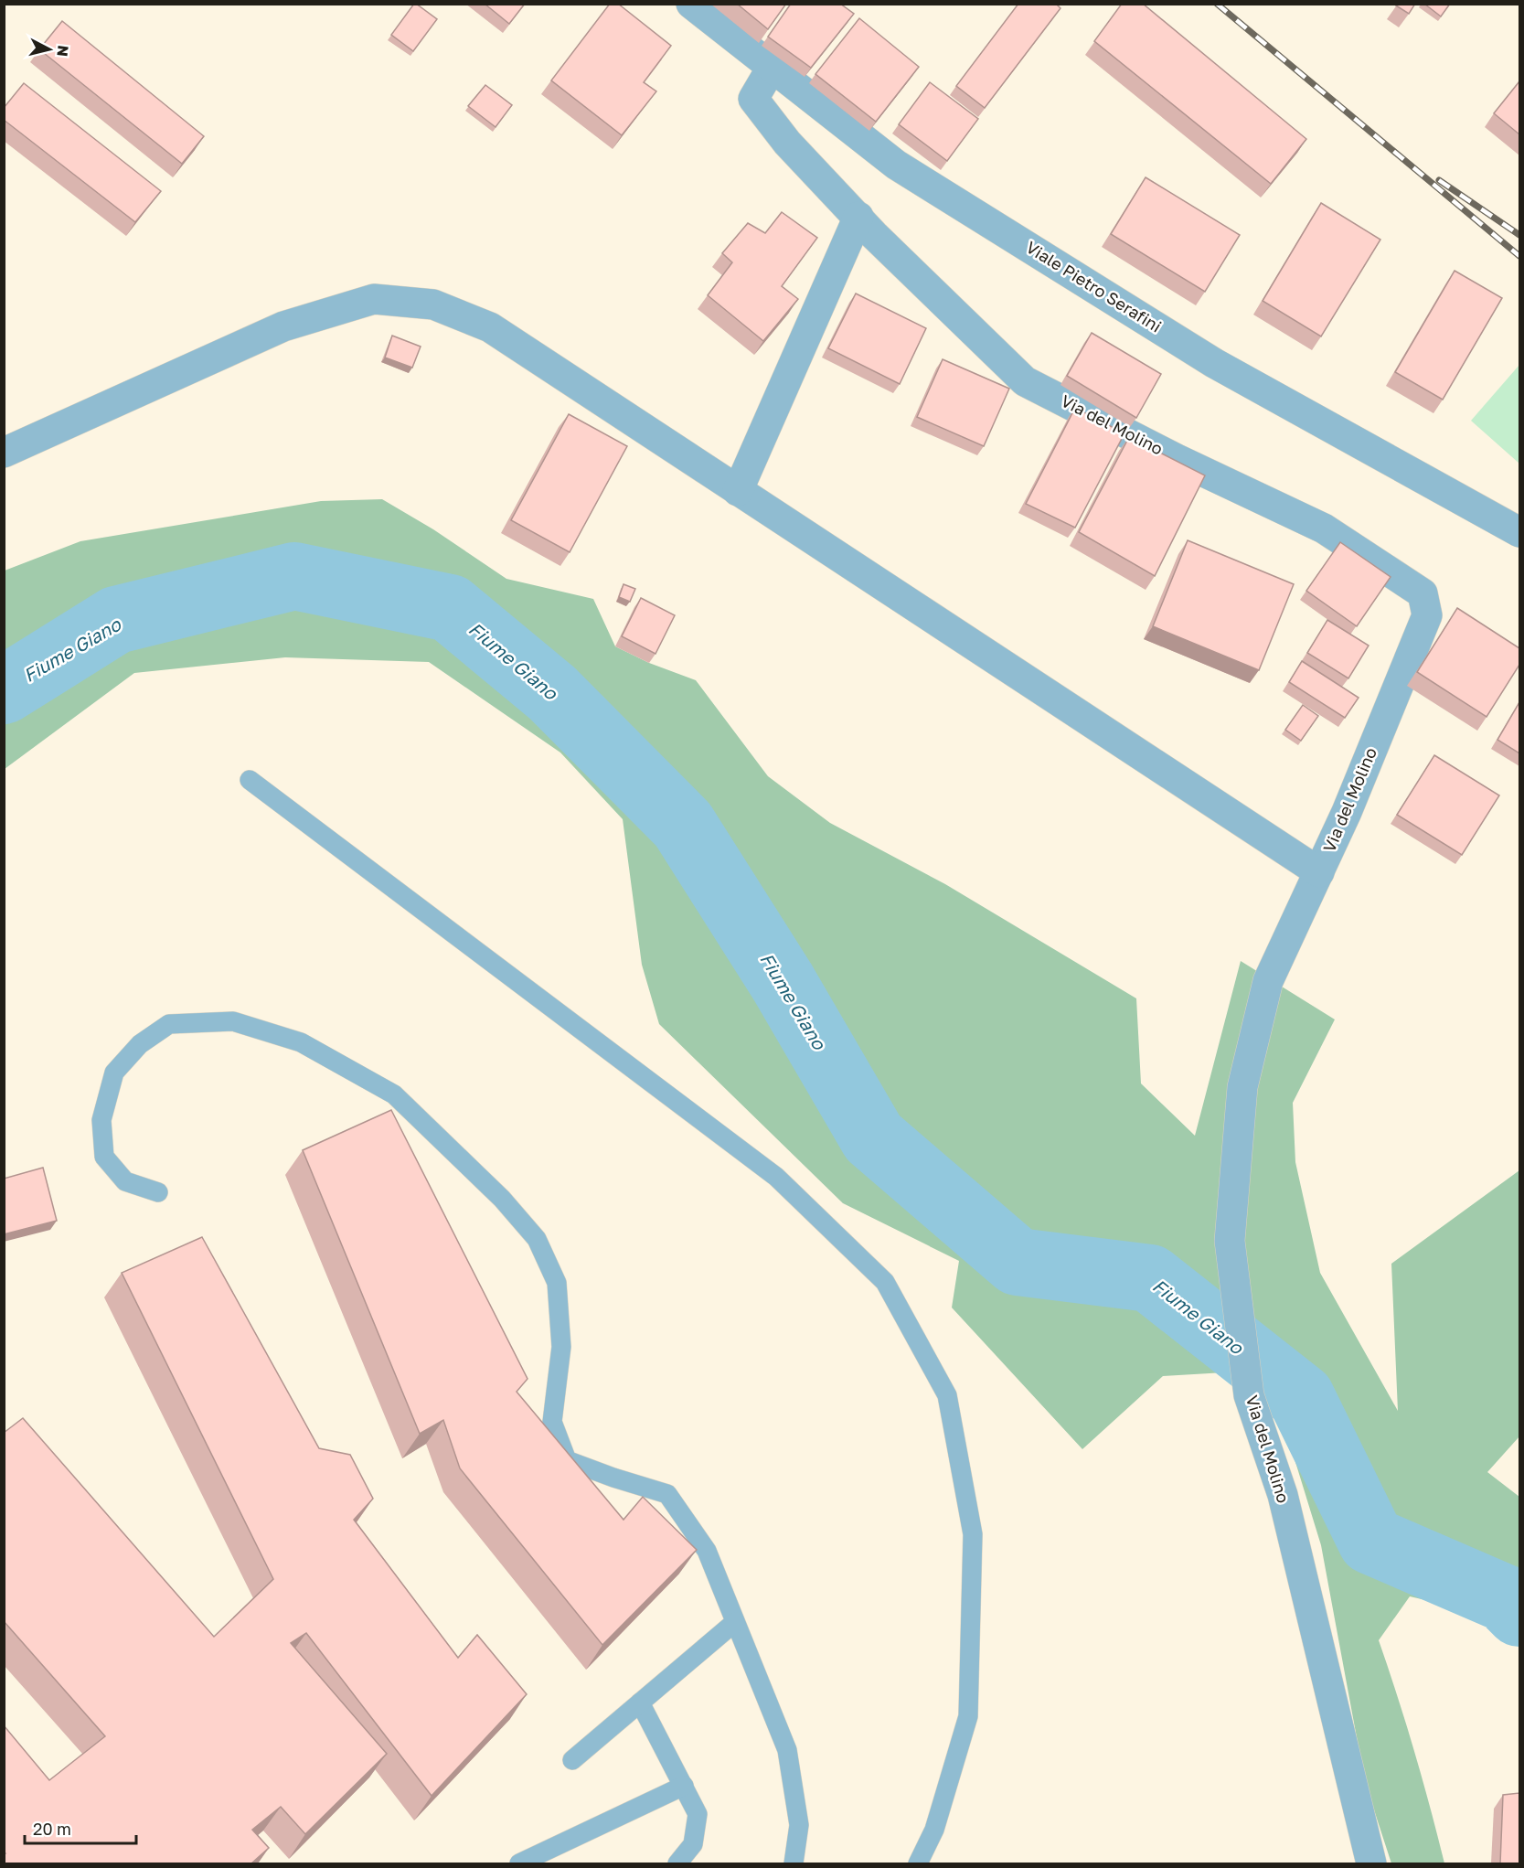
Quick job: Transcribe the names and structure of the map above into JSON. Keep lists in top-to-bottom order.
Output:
{
  "streets": {
    "street": ["Viale Pietro Serafini", "Via del Molino"]
  },
  "crossings": [
    ["Viale Pietro Serafini", "Via del Molino"]
  ],
  "water": ["Fiume Giano"],
  "scale_bar": "20 m",
  "north": "right"
}
